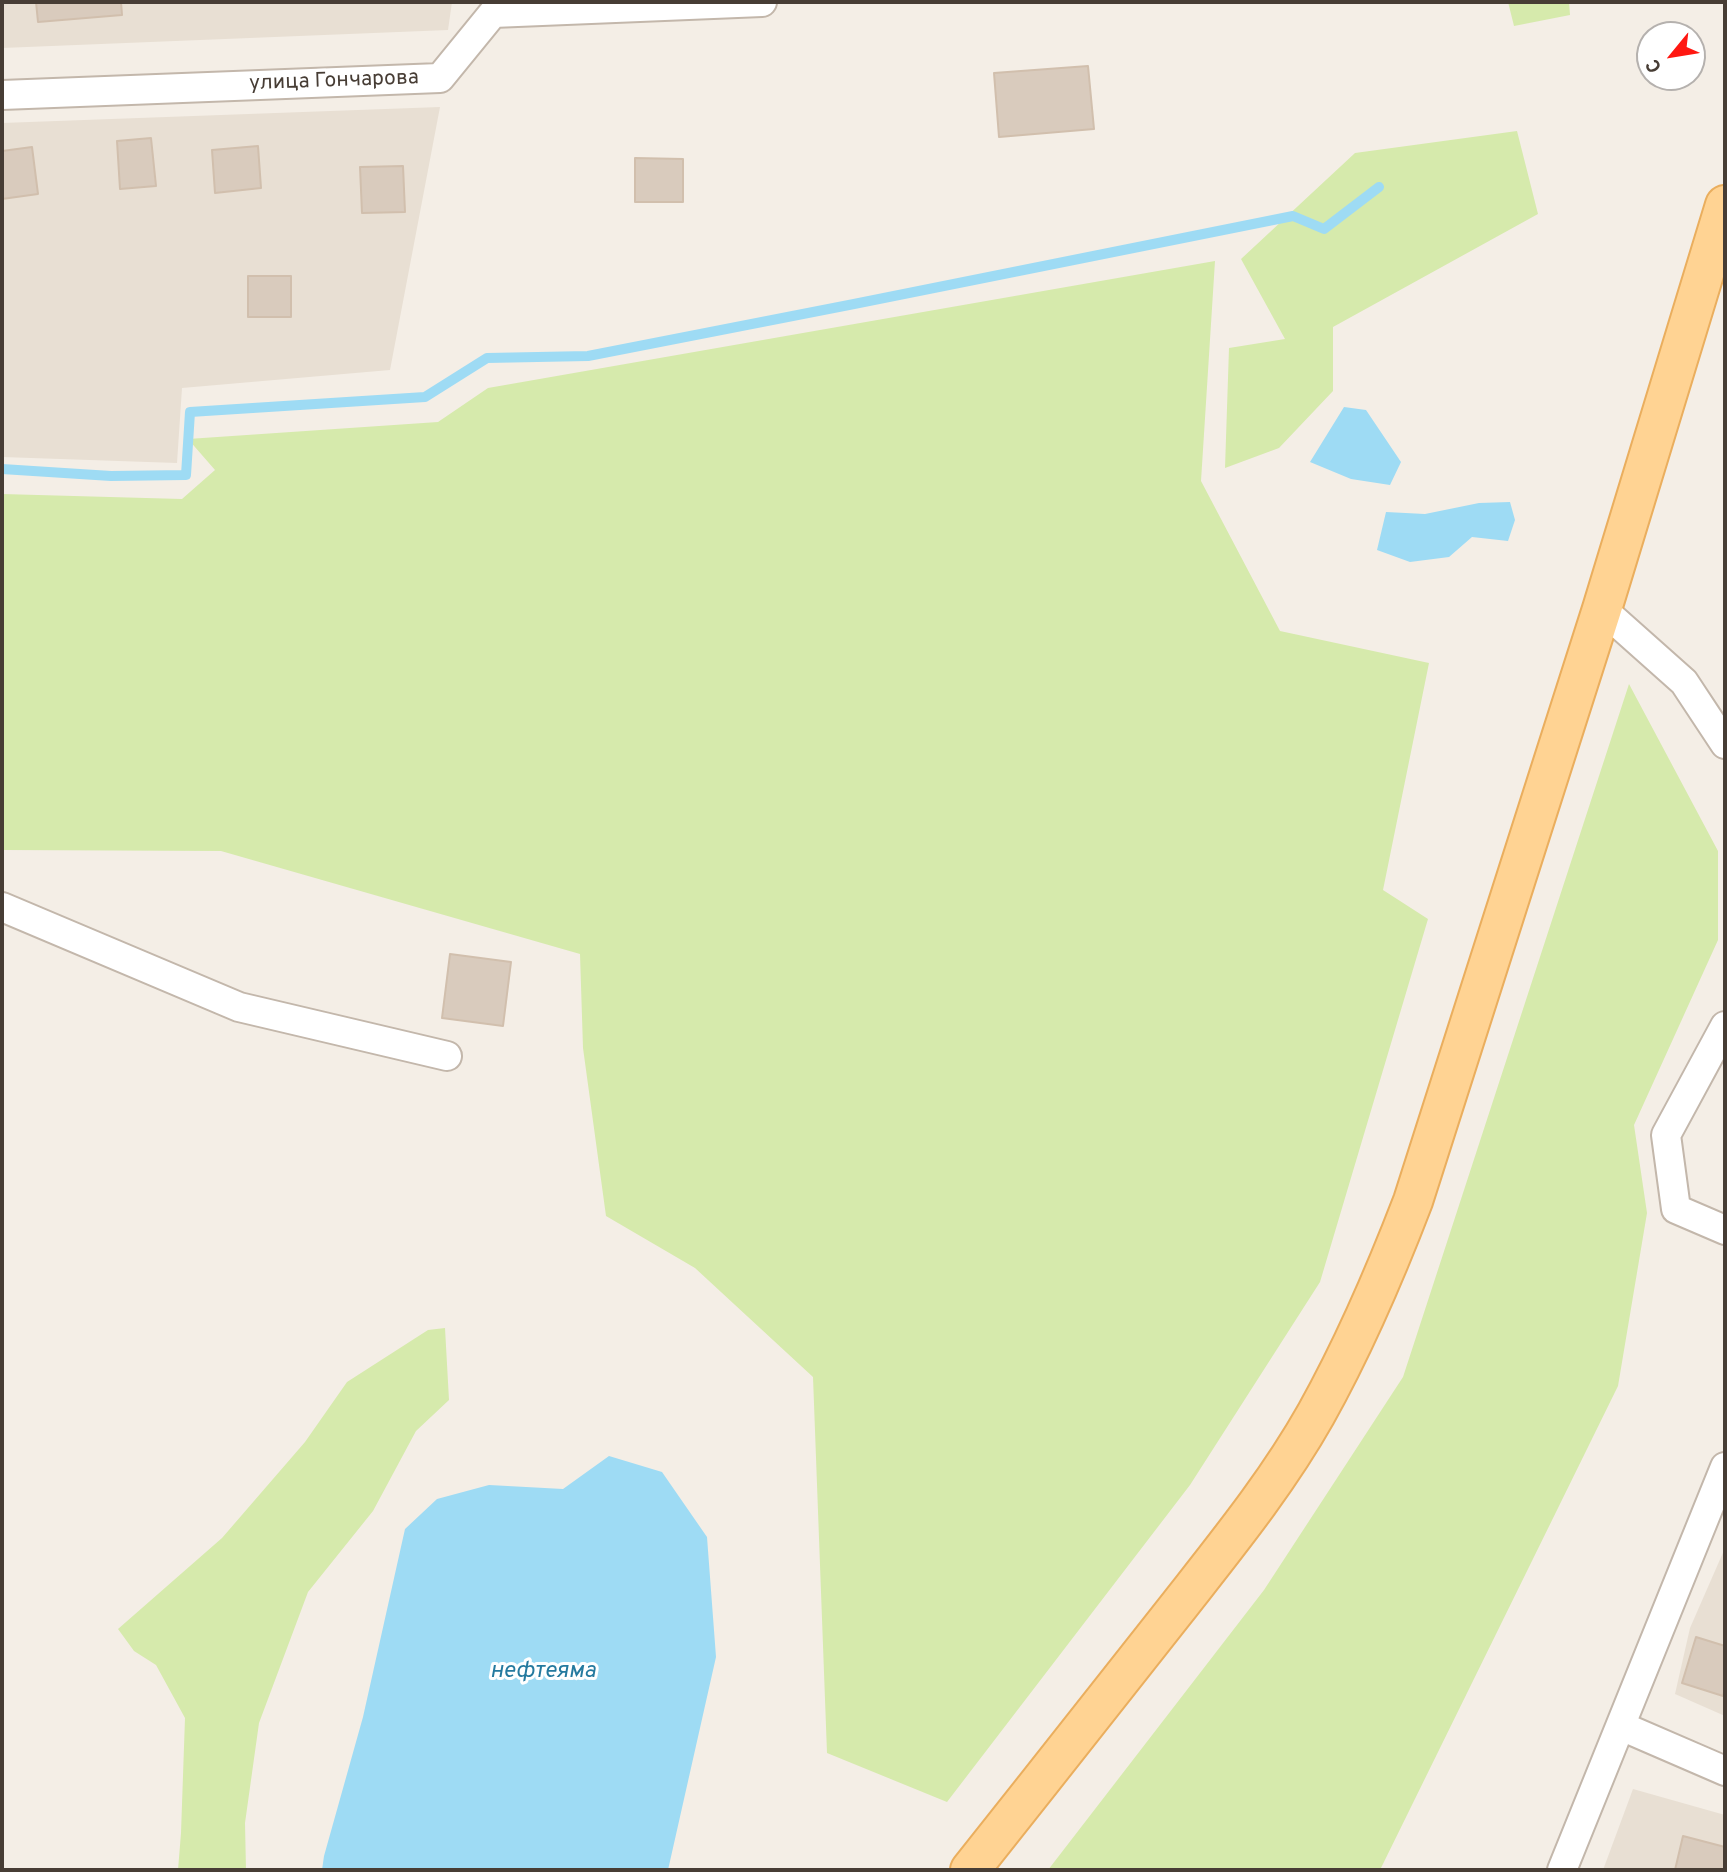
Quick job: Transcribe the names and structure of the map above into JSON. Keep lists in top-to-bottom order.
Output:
{
  "streets": {
    "street": ["улица Гончарова"]
  },
  "water": ["нефтеяма"],
  "north": "bottom left"
}
